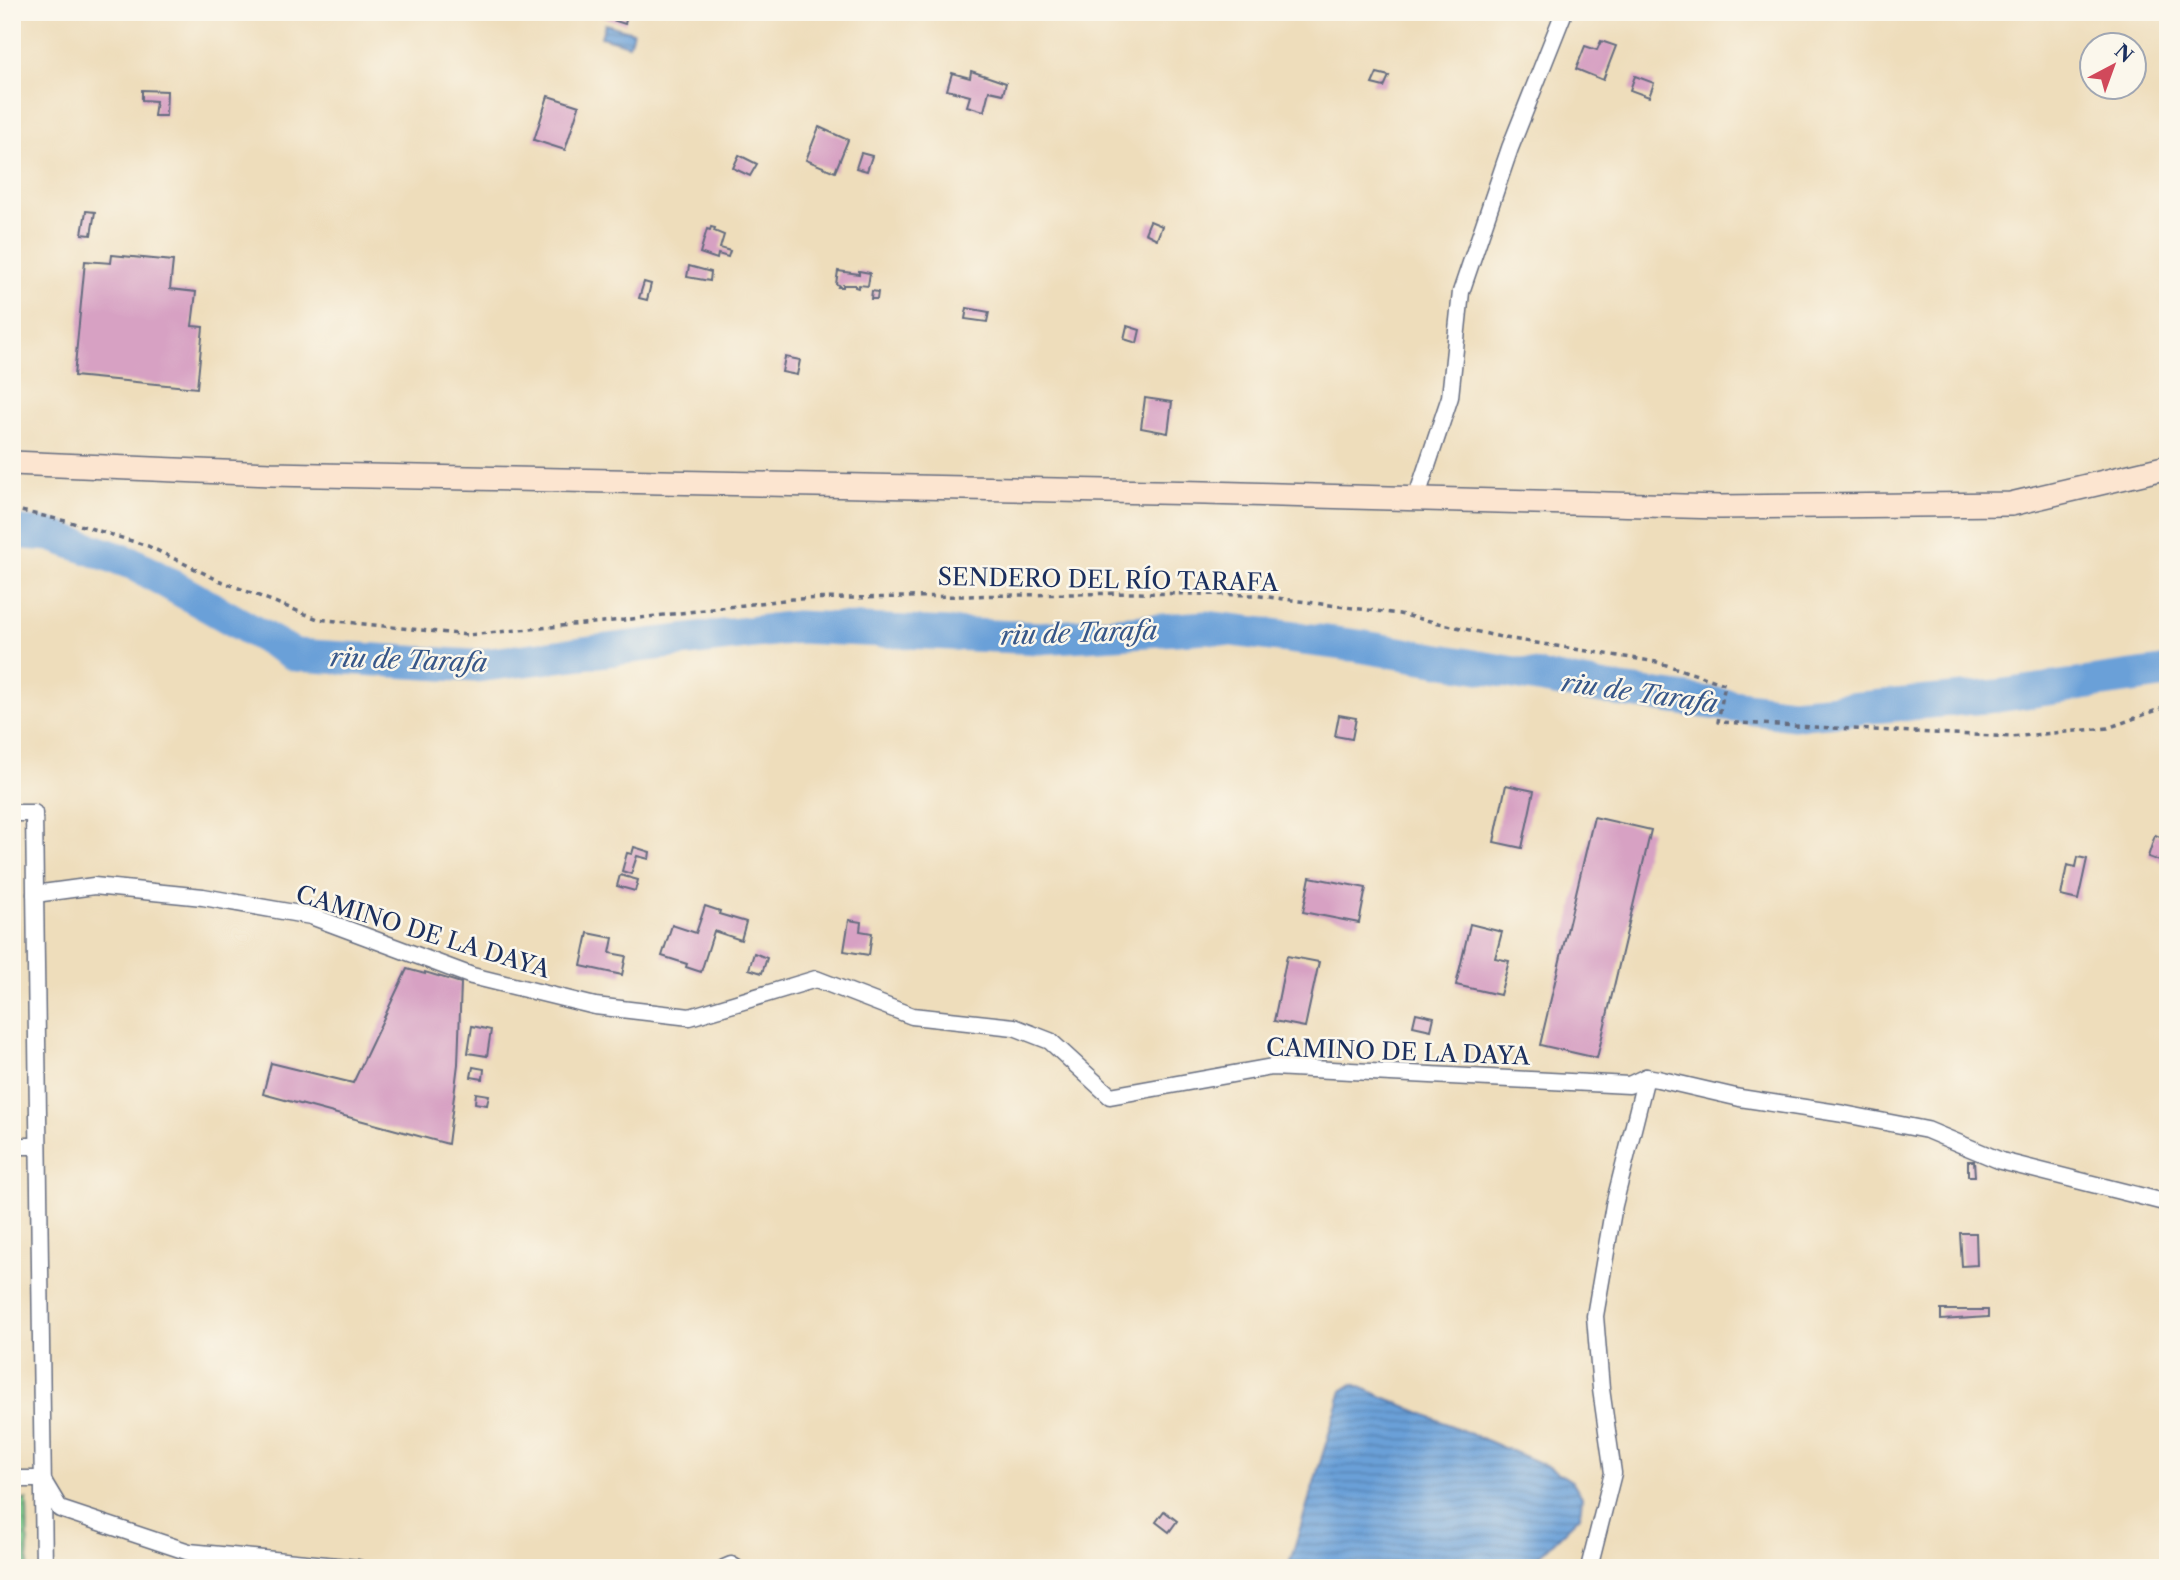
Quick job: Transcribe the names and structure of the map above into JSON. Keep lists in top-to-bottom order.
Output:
{
  "streets": {
    "street": ["CAMINO DE LA DAYA"],
    "path": ["SENDERO DEL RÍO TARAFA"]
  },
  "water": ["riu de Tarafa"],
  "north": "top right"
}
